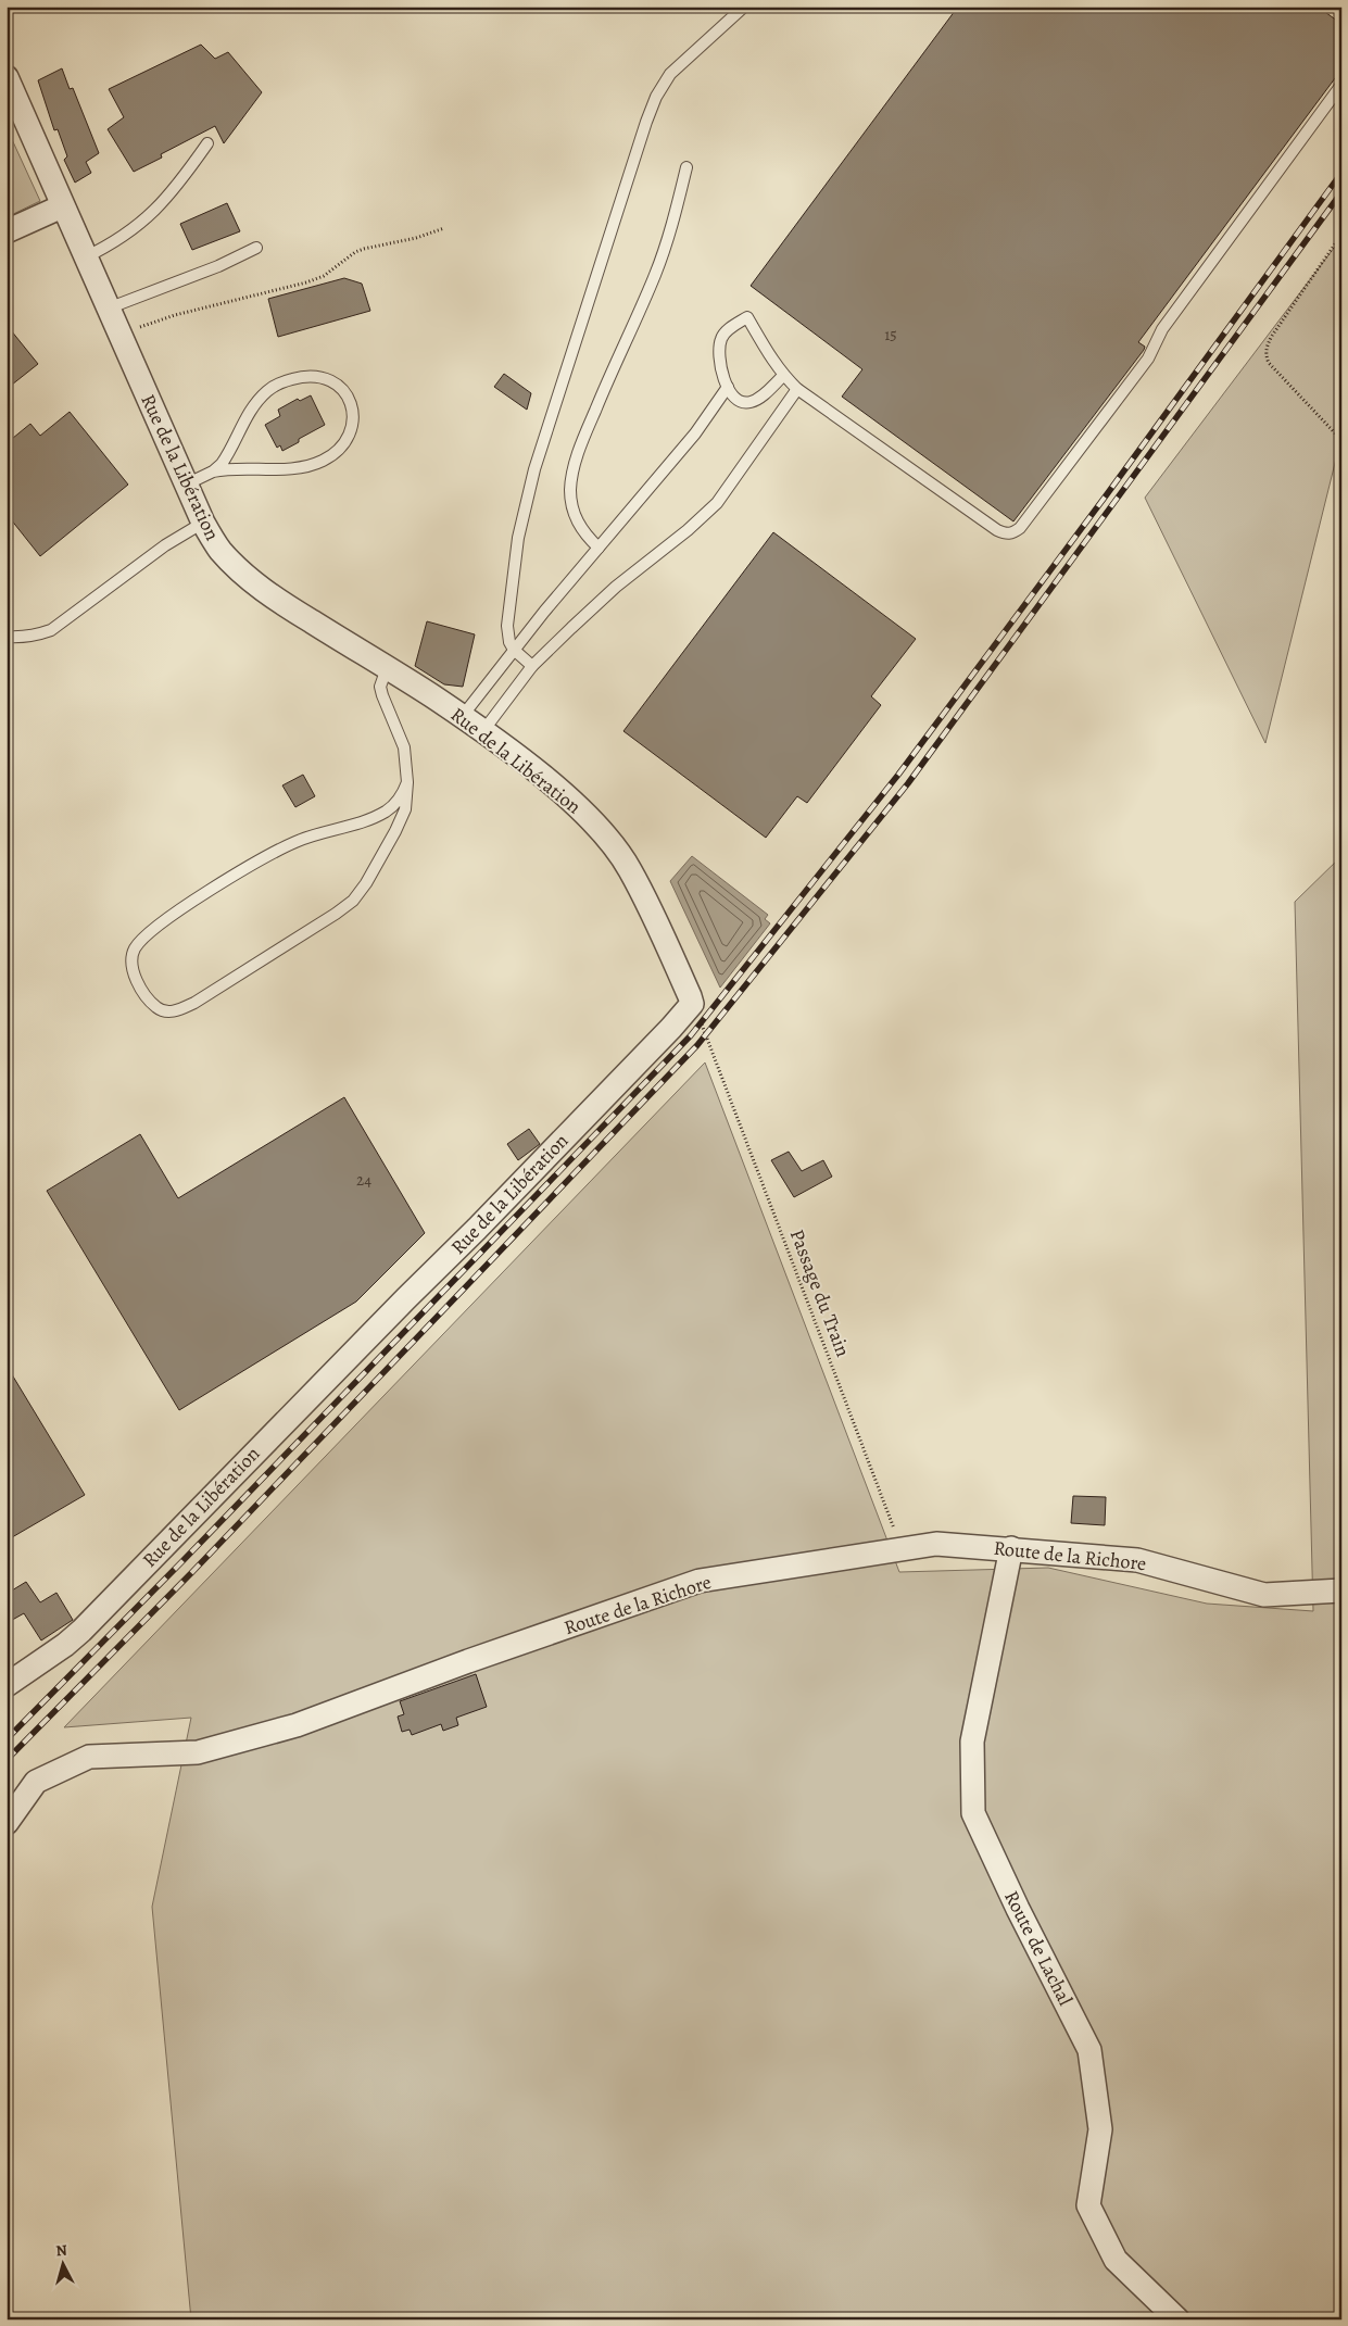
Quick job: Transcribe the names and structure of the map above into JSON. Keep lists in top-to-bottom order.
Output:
{
  "streets": {
    "street": ["Rue de la Libération", "Route de la Richore", "Route de Lachal"],
    "path": ["Passage du Train"]
  },
  "crossings": [
    ["Passage du Train", "Route de la Richore"],
    ["Route de la Richore", "Route de Lachal"]
  ],
  "house_numbers": ["15", "24"],
  "north": "top"
}
